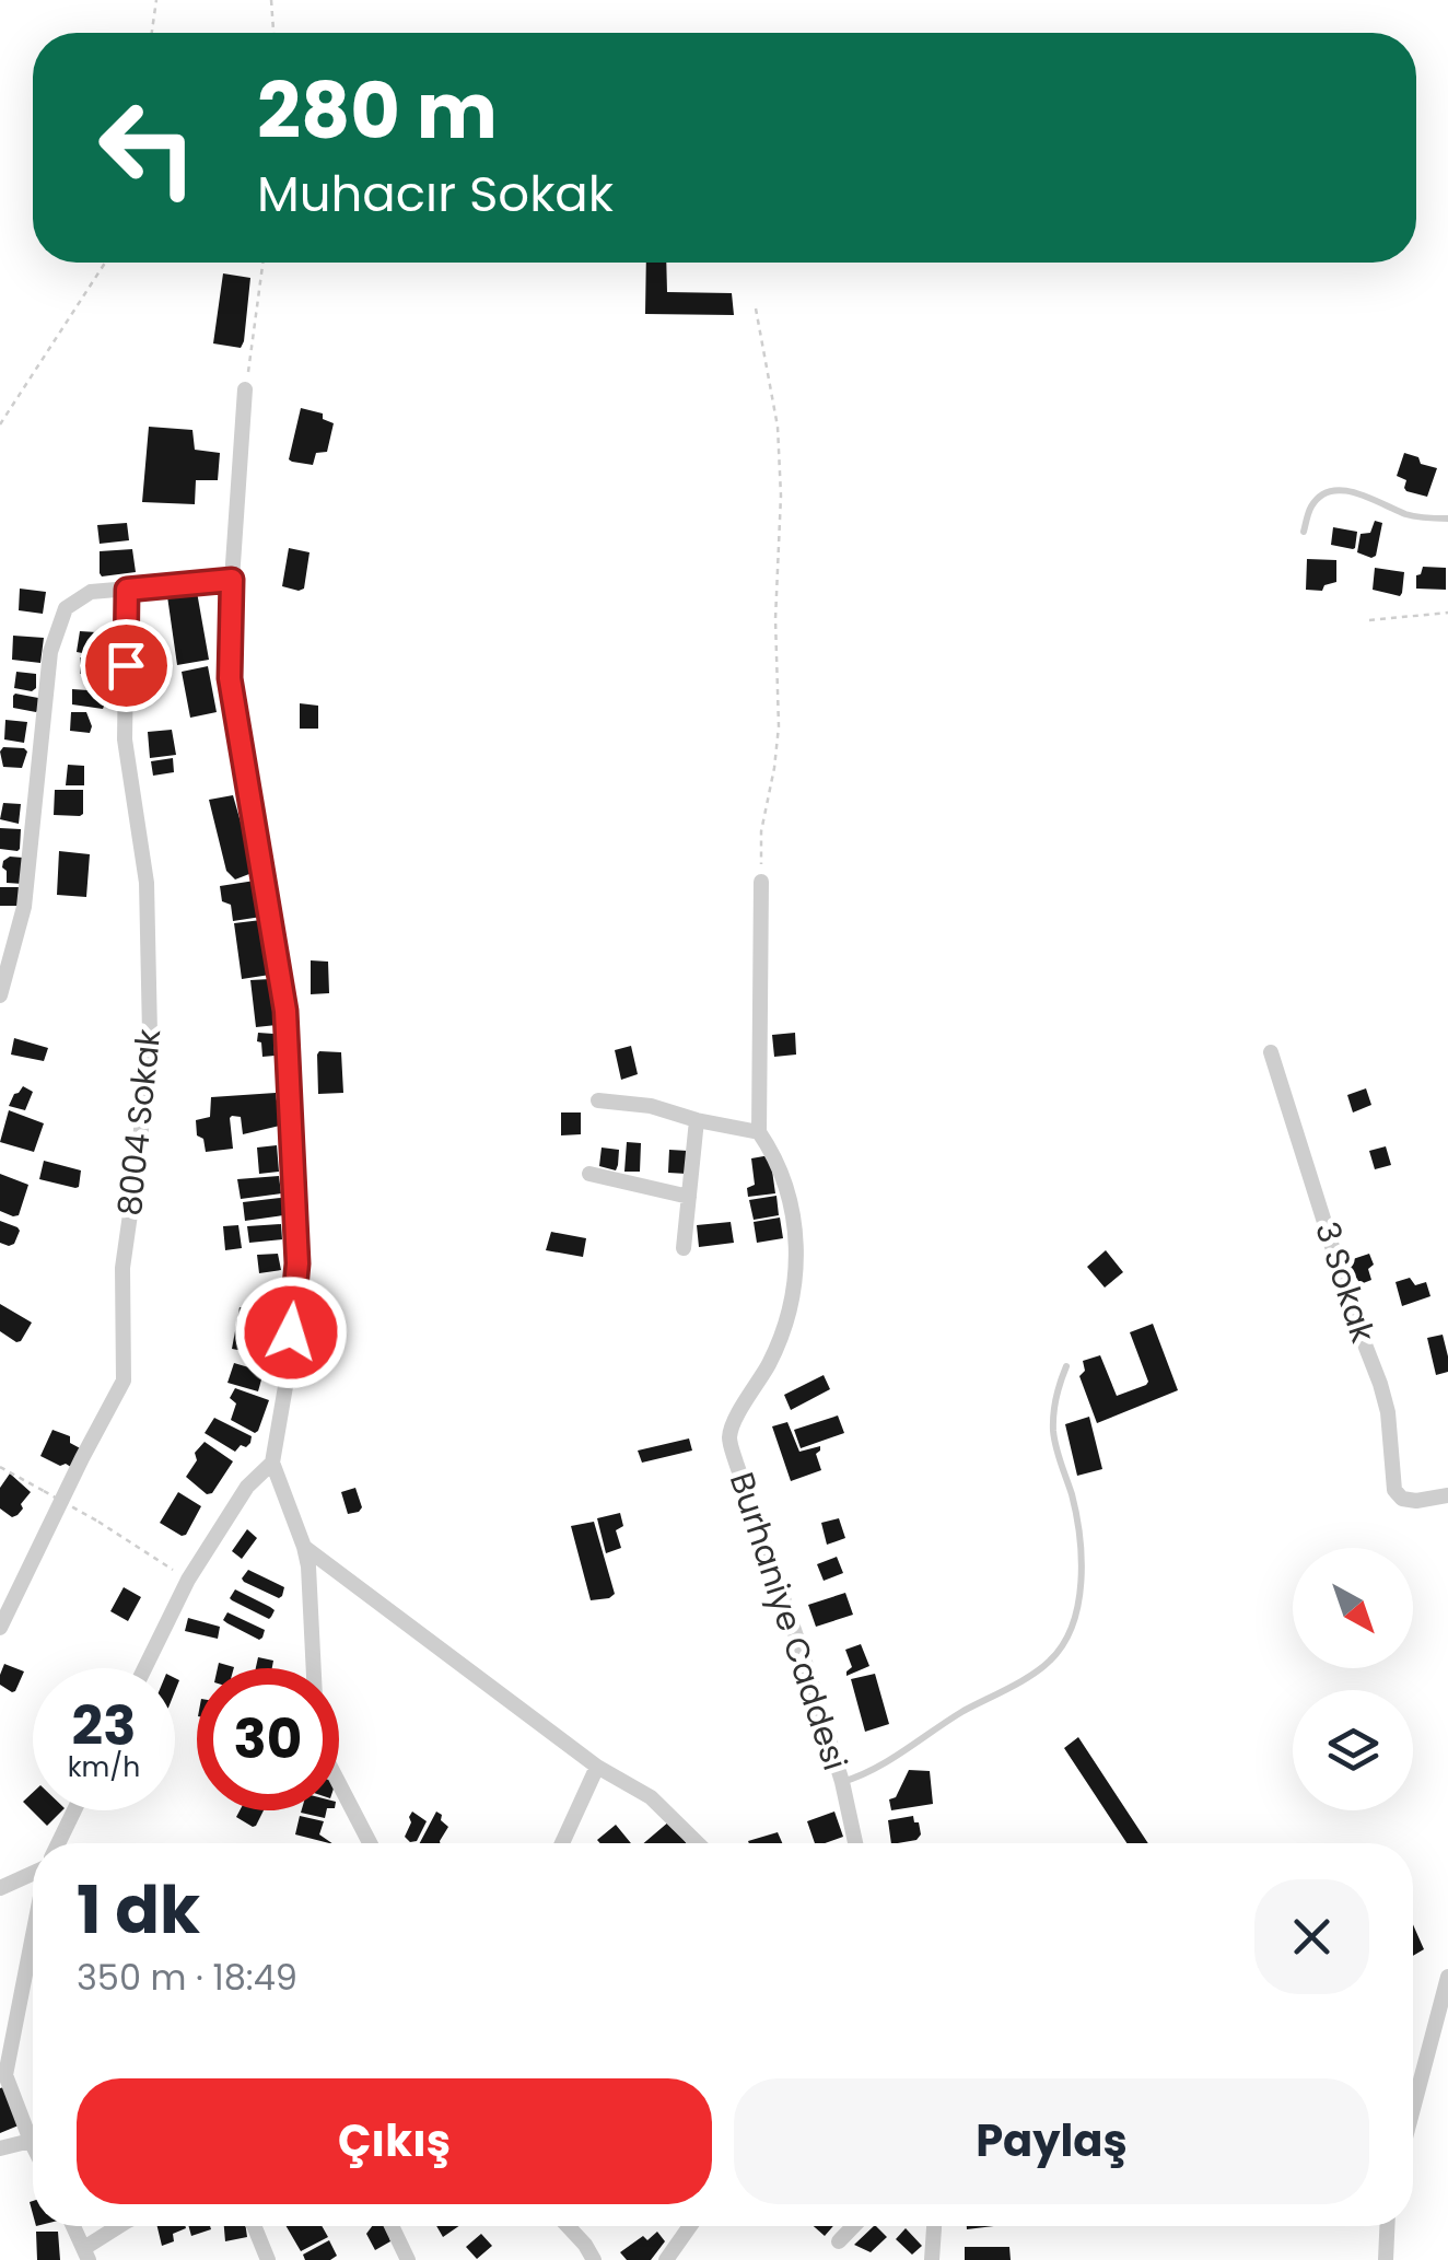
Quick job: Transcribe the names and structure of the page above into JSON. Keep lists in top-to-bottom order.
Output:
{
  "streets": {
    "street": ["8004 Sokak", "3 Sokak", "Burhaniye Caddesi"]
  },
  "north": "bottom right",
  "page": {
    "turn": ["280 m", "Muhacır Sokak"],
    "speed": "23 km/h",
    "limit": "30",
    "heading": ["1 dk", "350 m · 18:49"],
    "buttons": ["Çıkış", "Paylaş"]
  }
}
